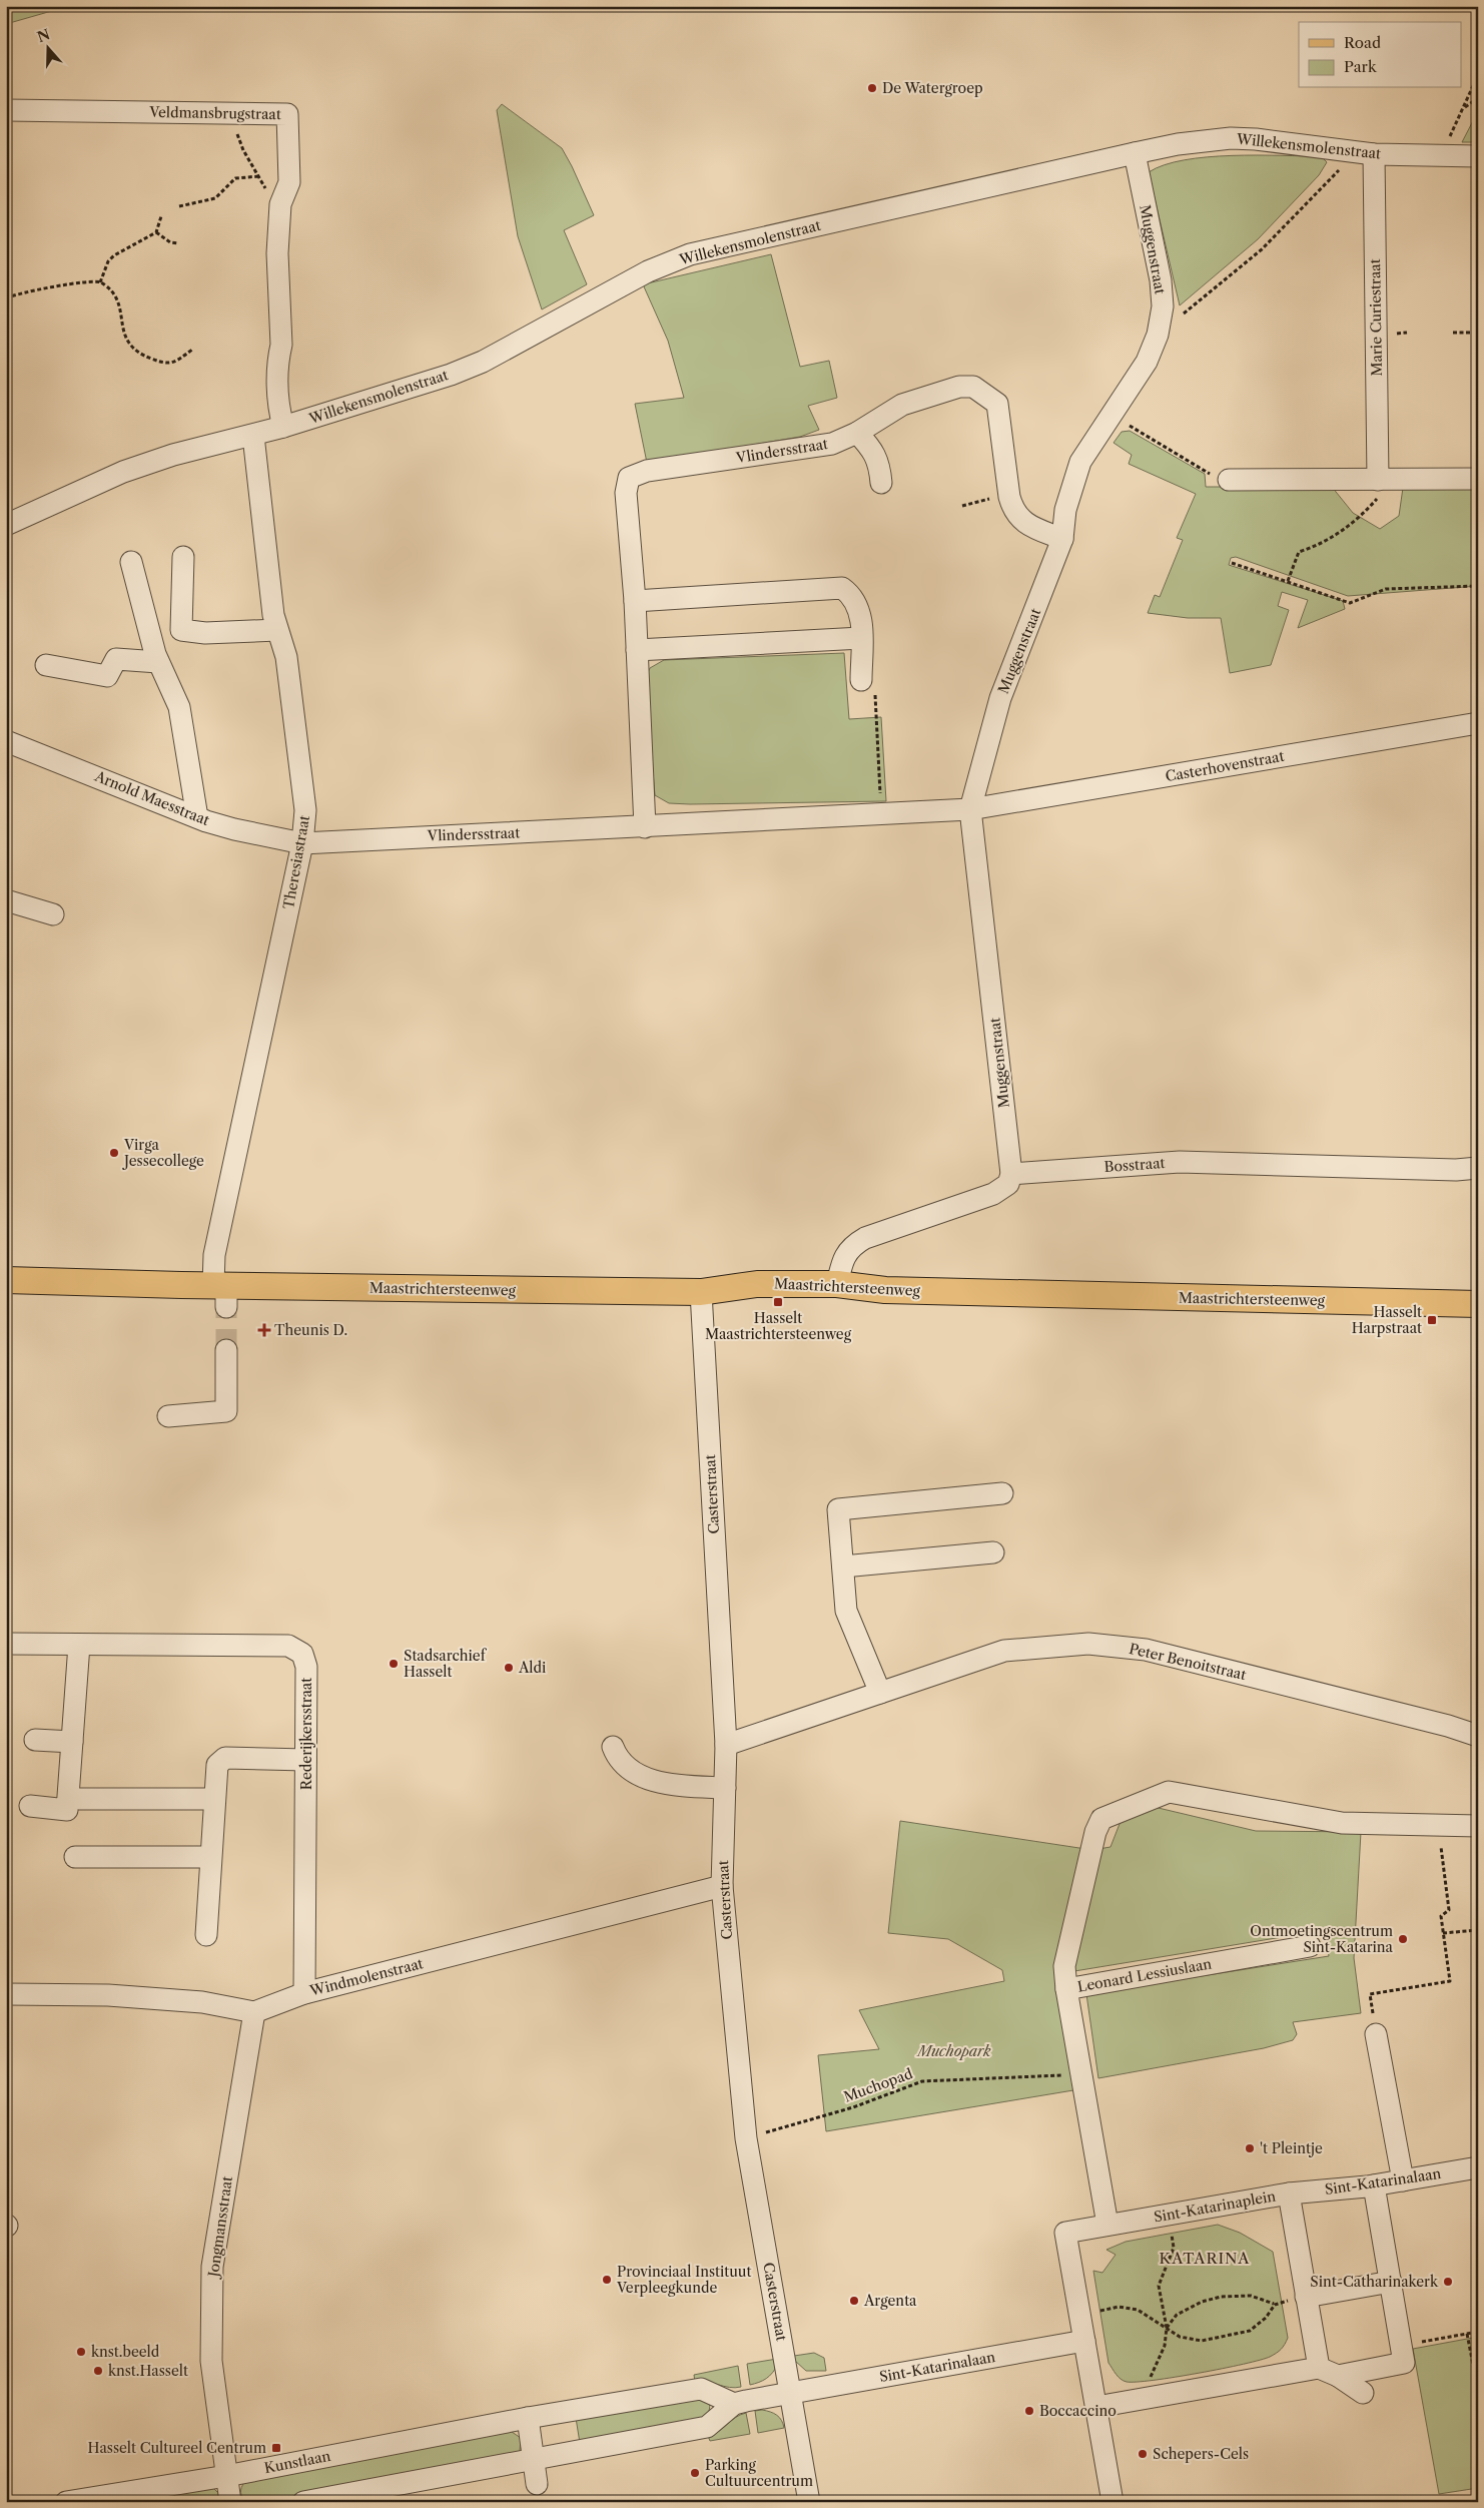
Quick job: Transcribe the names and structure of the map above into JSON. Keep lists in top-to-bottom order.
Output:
{
  "streets": {
    "main road": ["Maastrichtersteenweg"],
    "street": [
      "Veldmansbrugstraat",
      "Willekensmolenstraat",
      "Muggenstraat",
      "Marie Curiestraat",
      "Vlindersstraat",
      "Casterhovenstraat",
      "Arnold Maesstraat",
      "Theresiastraat",
      "Bosstraat",
      "Casterstraat",
      "Peter Benoitstraat",
      "Rederijkersstraat",
      "Leonard Lessiuslaan",
      "Windmolenstraat",
      "Sint-Katarinalaan",
      "Sint-Katarinaplein",
      "Jongmansstraat",
      "Kunstlaan"
    ],
    "path": ["Muchopad"]
  },
  "crossings": [
    ["Veldmansbrugstraat", "Willekensmolenstraat"],
    ["Willekensmolenstraat", "Muggenstraat"],
    ["Willekensmolenstraat", "Marie Curiestraat"],
    ["Willekensmolenstraat", "Theresiastraat"],
    ["Muggenstraat", "Vlindersstraat"],
    ["Muggenstraat", "Casterhovenstraat"],
    ["Muggenstraat", "Bosstraat"],
    ["Vlindersstraat", "Casterhovenstraat"],
    ["Vlindersstraat", "Arnold Maesstraat"],
    ["Vlindersstraat", "Theresiastraat"],
    ["Arnold Maesstraat", "Theresiastraat"],
    ["Theresiastraat", "Maastrichtersteenweg"],
    ["Maastrichtersteenweg", "Casterstraat"],
    ["Casterstraat", "Peter Benoitstraat"],
    ["Casterstraat", "Windmolenstraat"],
    ["Casterstraat", "Muchopad"],
    ["Casterstraat", "Sint-Katarinalaan"],
    ["Rederijkersstraat", "Windmolenstraat"],
    ["Leonard Lessiuslaan", "Muchopad"],
    ["Leonard Lessiuslaan", "Sint-Katarinaplein"],
    ["Windmolenstraat", "Jongmansstraat"],
    ["Sint-Katarinalaan", "Sint-Katarinaplein"],
    ["Jongmansstraat", "Kunstlaan"]
  ],
  "districts": ["KATARINA"],
  "parks": ["Muchopark"],
  "places": {
    "other": [
      "De Watergroep",
      "Virga Jessecollege",
      "Stadsarchief Hasselt",
      "Aldi",
      "Ontmoetingscentrum Sint-Katarina",
      "'t Pleintje",
      "Provinciaal Instituut Verpleegkunde",
      "Sint-Catharinakerk",
      "Argenta",
      "knst.beeld",
      "knst.Hasselt",
      "Boccaccino",
      "Schepers-Cels",
      "Parking Cultuurcentrum"
    ],
    "transit": ["Hasselt Maastrichtersteenweg", "Hasselt Harpstraat", "Hasselt Cultureel Centrum"],
    "health": ["Theunis D."]
  },
  "legend": ["Road", "Park"],
  "north": "top"
}
